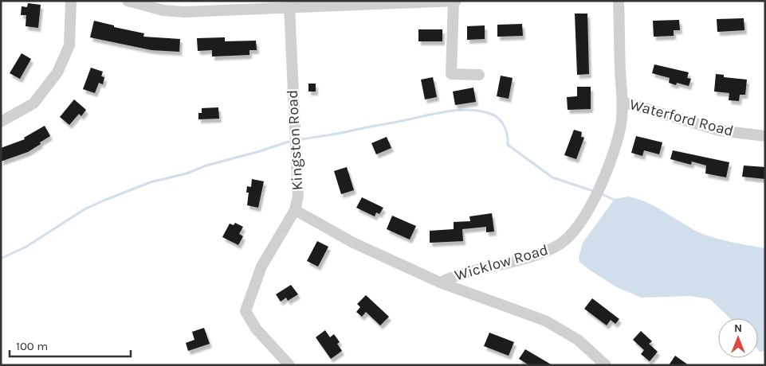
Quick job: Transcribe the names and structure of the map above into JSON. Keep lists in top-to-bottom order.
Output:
{
  "streets": {
    "street": ["Waterford Road", "Kingston Road", "Wicklow Road"]
  },
  "crossings": [
    ["Waterford Road", "Wicklow Road"],
    ["Kingston Road", "Wicklow Road"]
  ],
  "scale_bar": "100 m",
  "north": "top"
}
